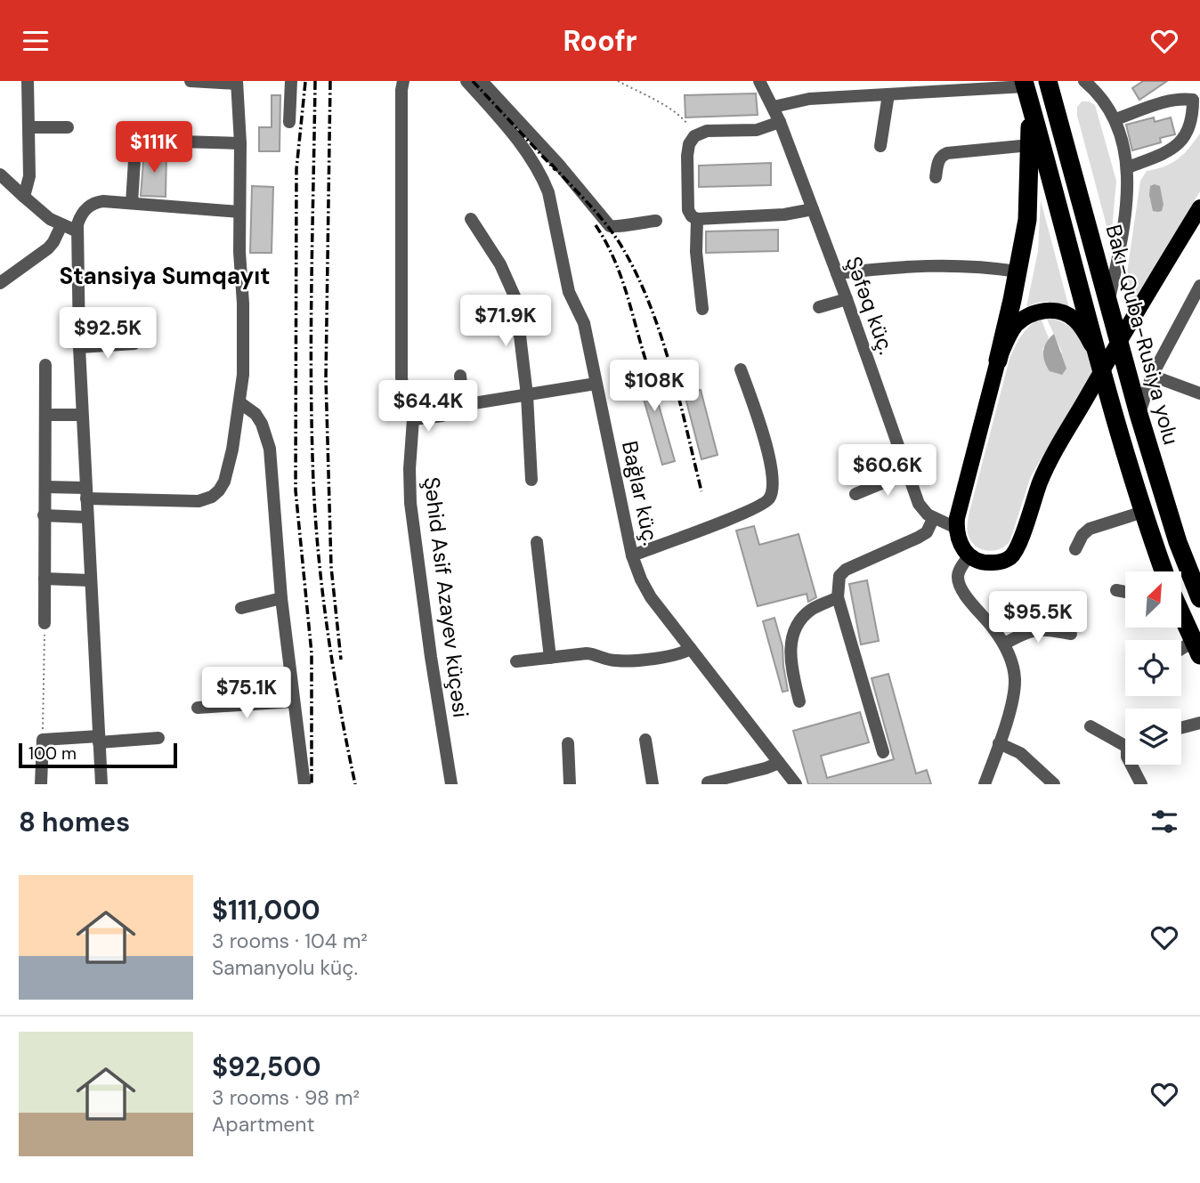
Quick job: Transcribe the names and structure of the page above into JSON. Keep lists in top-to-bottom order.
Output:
{
  "streets": {
    "highway": ["Bakı-Quba-Rusiya yolu"],
    "street": ["Şəfəq küç.", "Bağlar küç.", "Şəhid Asif Azayev küçəsi"]
  },
  "districts": ["Stansiya Sumqayıt"],
  "scale_bar": "100 m",
  "north": "top right",
  "page": {
    "header": "Roofr",
    "price": [
      "$111K",
      "$71.9K",
      "$92.5K",
      "$108K",
      "$64.4K",
      "$60.6K",
      "$95.5K",
      "$75.1K"
    ],
    "scale": "100 m",
    "heading": "8 homes",
    "list": [
      {
        "name": "$111,000",
        "note": "3 rooms · 104 m² · Samanyolu küç."
      },
      {
        "name": "$92,500",
        "note": "3 rooms · 98 m² · Apartment"
      }
    ]
  }
}
